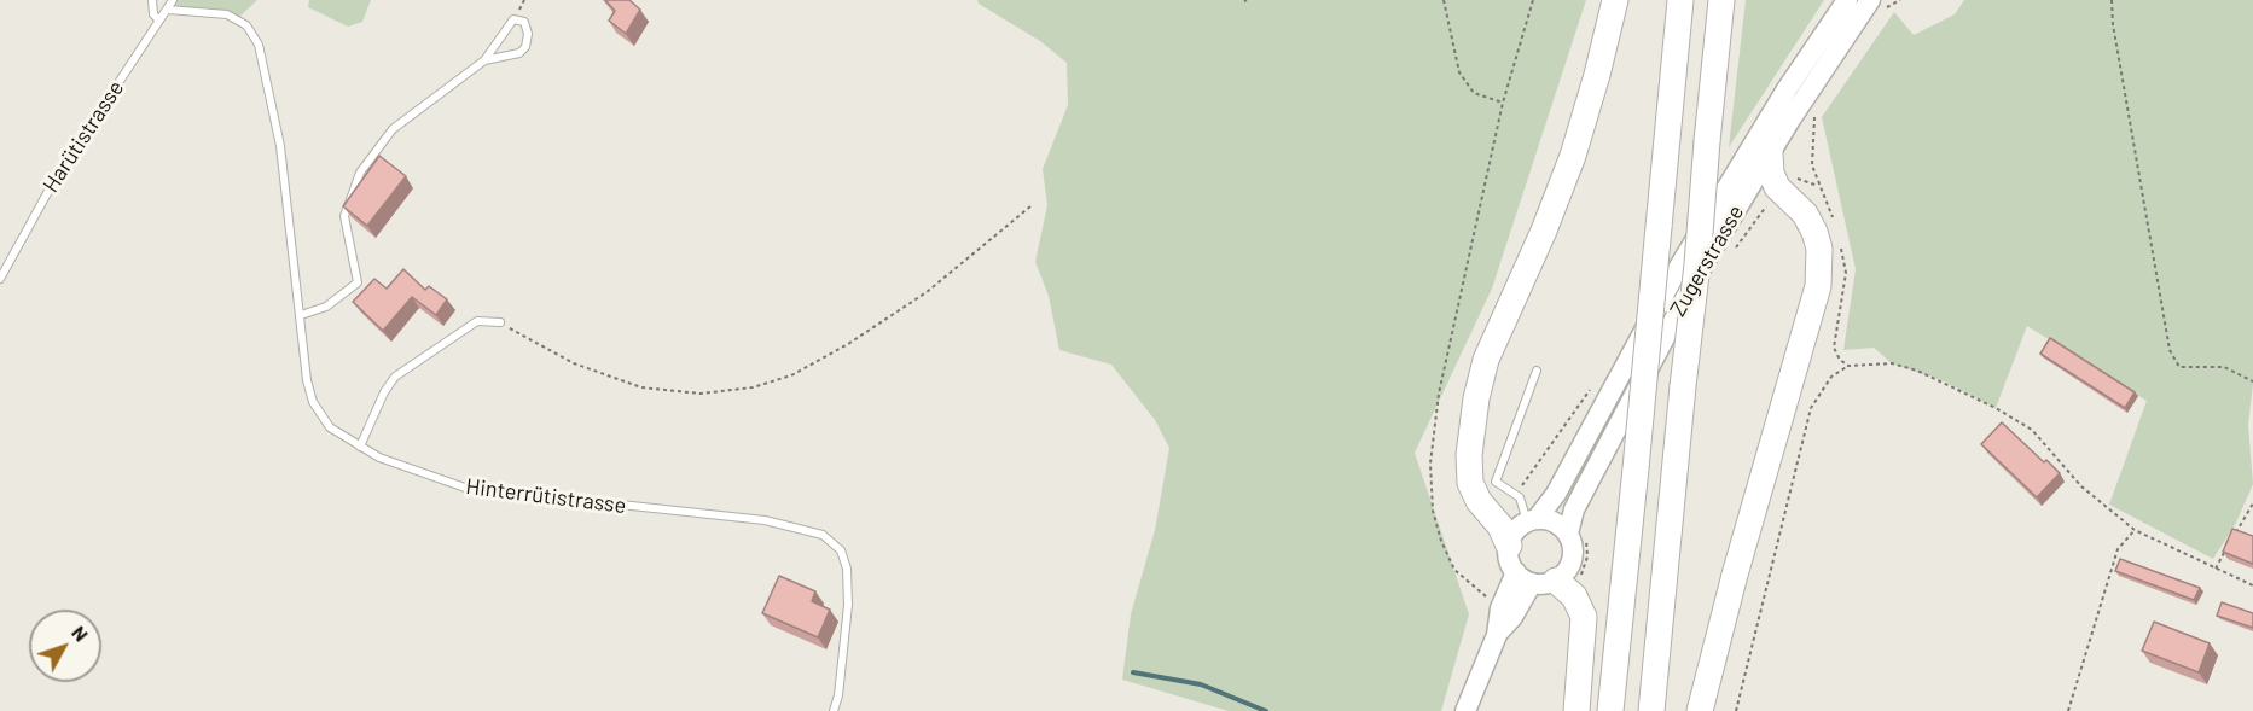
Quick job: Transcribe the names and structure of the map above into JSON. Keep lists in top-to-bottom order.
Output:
{
  "streets": {
    "main road": ["Zugerstrasse"],
    "lane": ["Harütistrasse", "Hinterrütistrasse"]
  },
  "crossings": [
    ["Harütistrasse", "Hinterrütistrasse"]
  ],
  "north": "top right"
}
